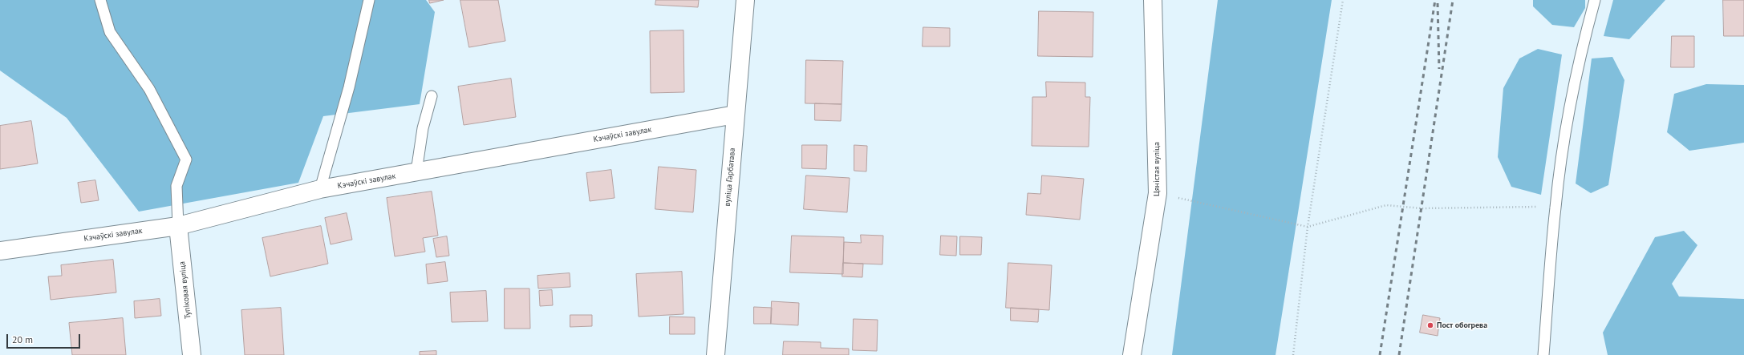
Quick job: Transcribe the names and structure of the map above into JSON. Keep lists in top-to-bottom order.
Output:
{
  "streets": {
    "street": [
      "Кэчаўскі завулак",
      "Цяністая вуліца",
      "вуліца Гарбатава",
      "Тупіковая вуліца"
    ]
  },
  "crossings": [
    ["Кэчаўскі завулак", "вуліца Гарбатава"],
    ["Кэчаўскі завулак", "Тупіковая вуліца"]
  ],
  "places": ["Пост обогрева"],
  "scale_bar": "20 m"
}
